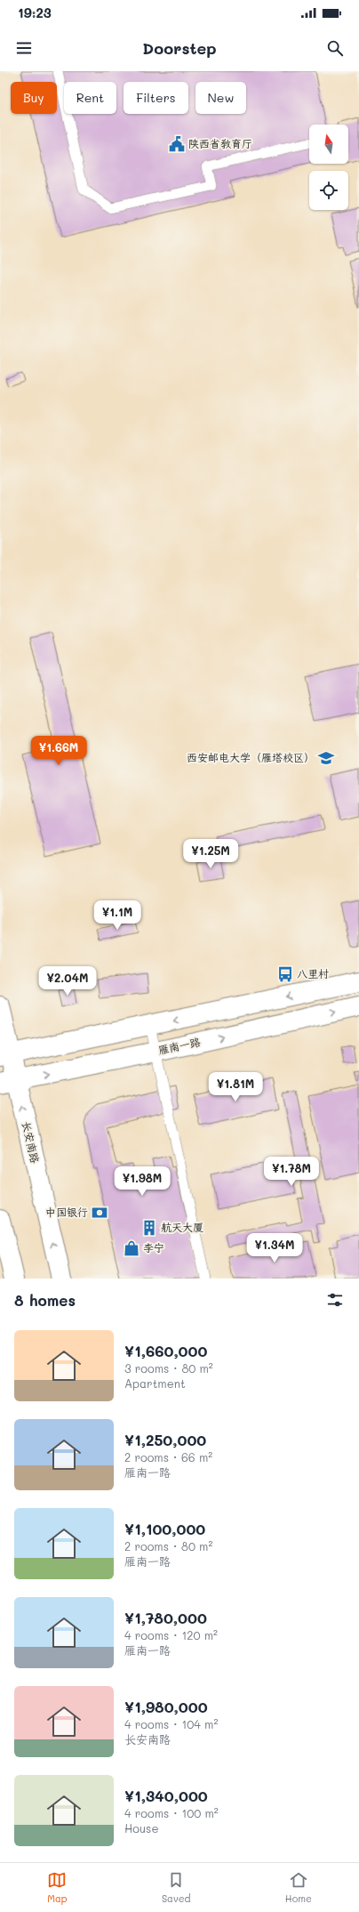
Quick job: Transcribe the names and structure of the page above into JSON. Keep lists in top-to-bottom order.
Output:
{
  "streets": {
    "main road": ["雁南一路", "长安南路"]
  },
  "crossings": [
    ["雁南一路", "长安南路"]
  ],
  "one_way": ["长安南路"],
  "places": {
    "public building": ["陕西省教育厅"],
    "school or university": ["西安邮电大学（雁塔校区）"],
    "bus stop": ["八里村"],
    "bank": ["中国银行"],
    "building": ["航天大厦"],
    "shop": ["李宁"]
  },
  "north": "top",
  "page": {
    "status": "19:23",
    "header": "Doorstep",
    "chip": [
      "Buy",
      "Rent",
      "Filters",
      "New"
    ],
    "price": [
      "¥1.66M",
      "¥1.25M",
      "¥1.1M",
      "¥2.04M",
      "¥1.81M",
      "¥1.78M",
      "¥1.98M",
      "¥1.34M"
    ],
    "heading": "8 homes",
    "list": [
      {
        "name": "¥1,660,000",
        "note": "3 rooms · 80 m² · Apartment"
      },
      {
        "name": "¥1,250,000",
        "note": "2 rooms · 66 m² · 雁南一路"
      },
      {
        "name": "¥1,100,000",
        "note": "2 rooms · 80 m² · 雁南一路"
      },
      {
        "name": "¥1,780,000",
        "note": "4 rooms · 120 m² · 雁南一路"
      },
      {
        "name": "¥1,980,000",
        "note": "4 rooms · 104 m² · 长安南路"
      },
      {
        "name": "¥1,340,000",
        "note": "4 rooms · 100 m² · House"
      }
    ],
    "tabs": ["Map", "Saved", "Home"]
  }
}
